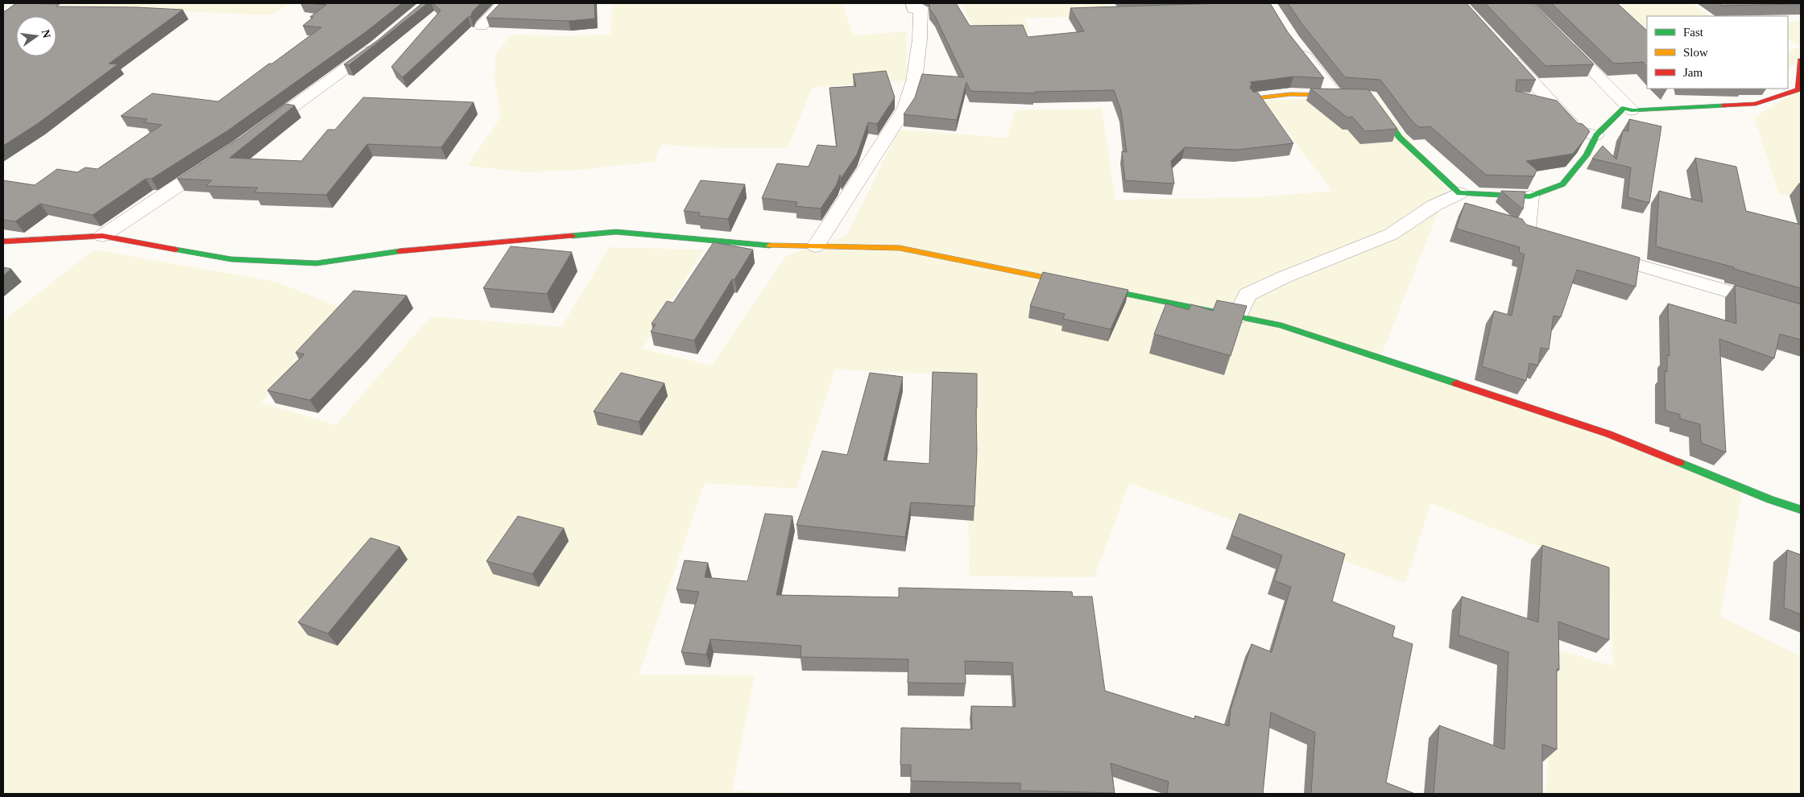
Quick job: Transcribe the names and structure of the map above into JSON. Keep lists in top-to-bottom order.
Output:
{
  "legend": ["Fast", "Slow", "Jam"],
  "north": "right"
}
